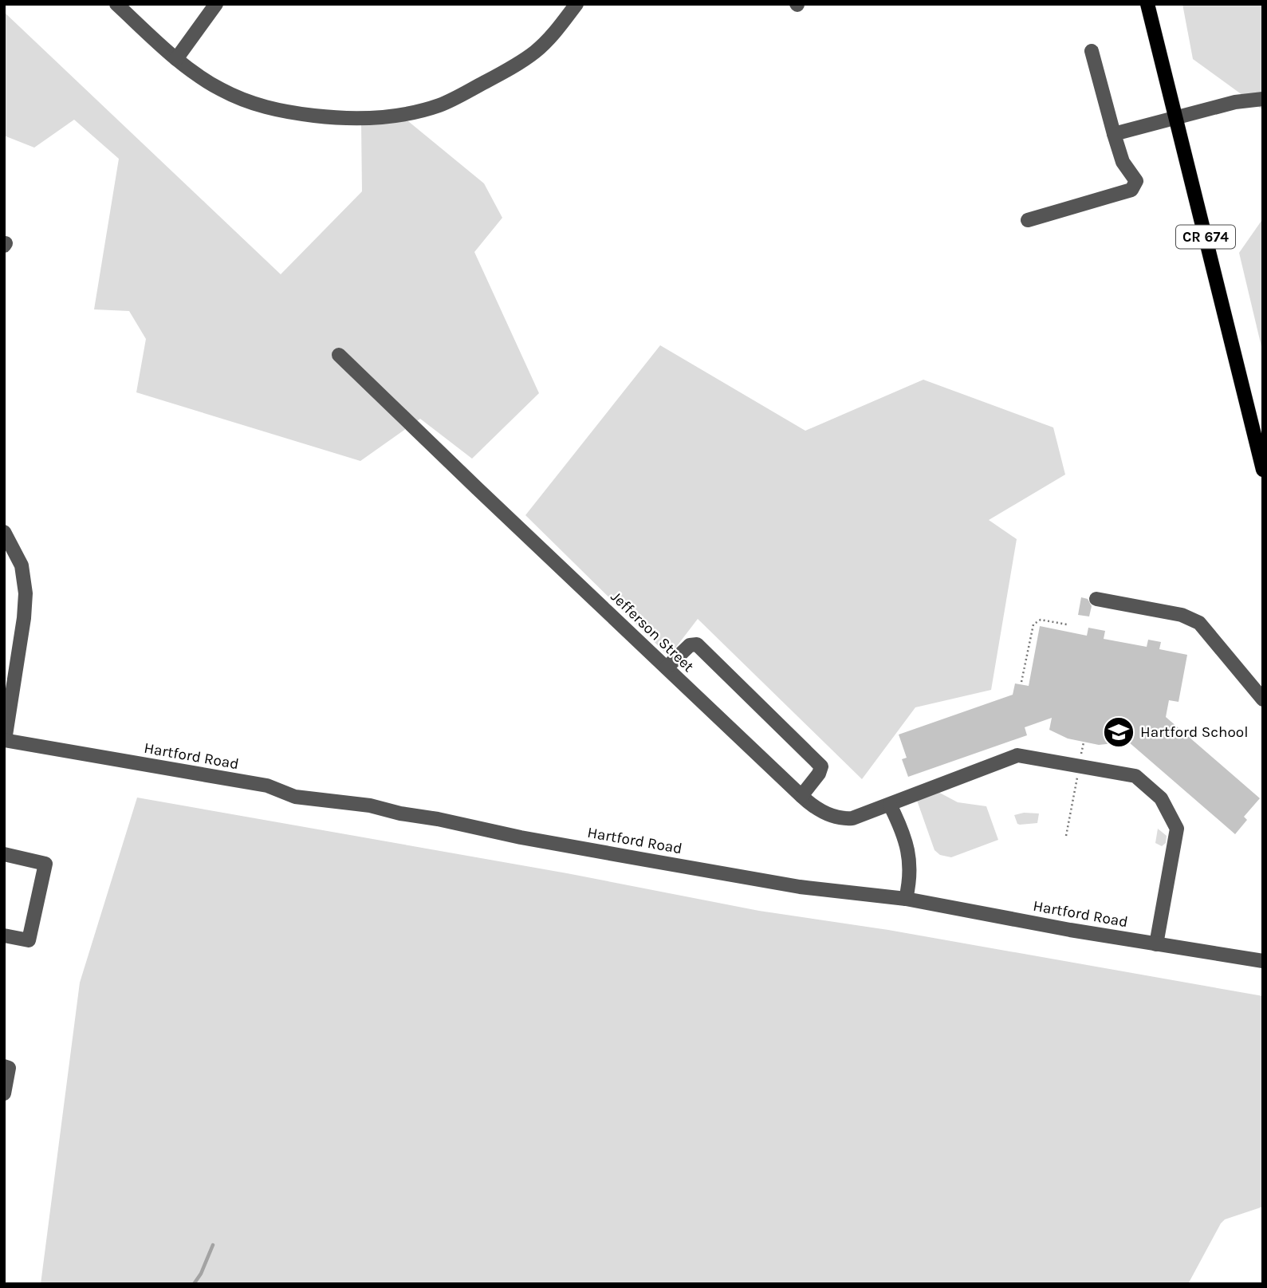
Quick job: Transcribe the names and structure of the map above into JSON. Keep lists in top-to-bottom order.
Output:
{
  "streets": {
    "main road": ["CR 674"],
    "street": ["Jefferson Street", "Hartford Road"]
  },
  "crossings": [
    ["Jefferson Street", "Hartford Road"]
  ],
  "places": {
    "school or university": ["Hartford School"]
  }
}
